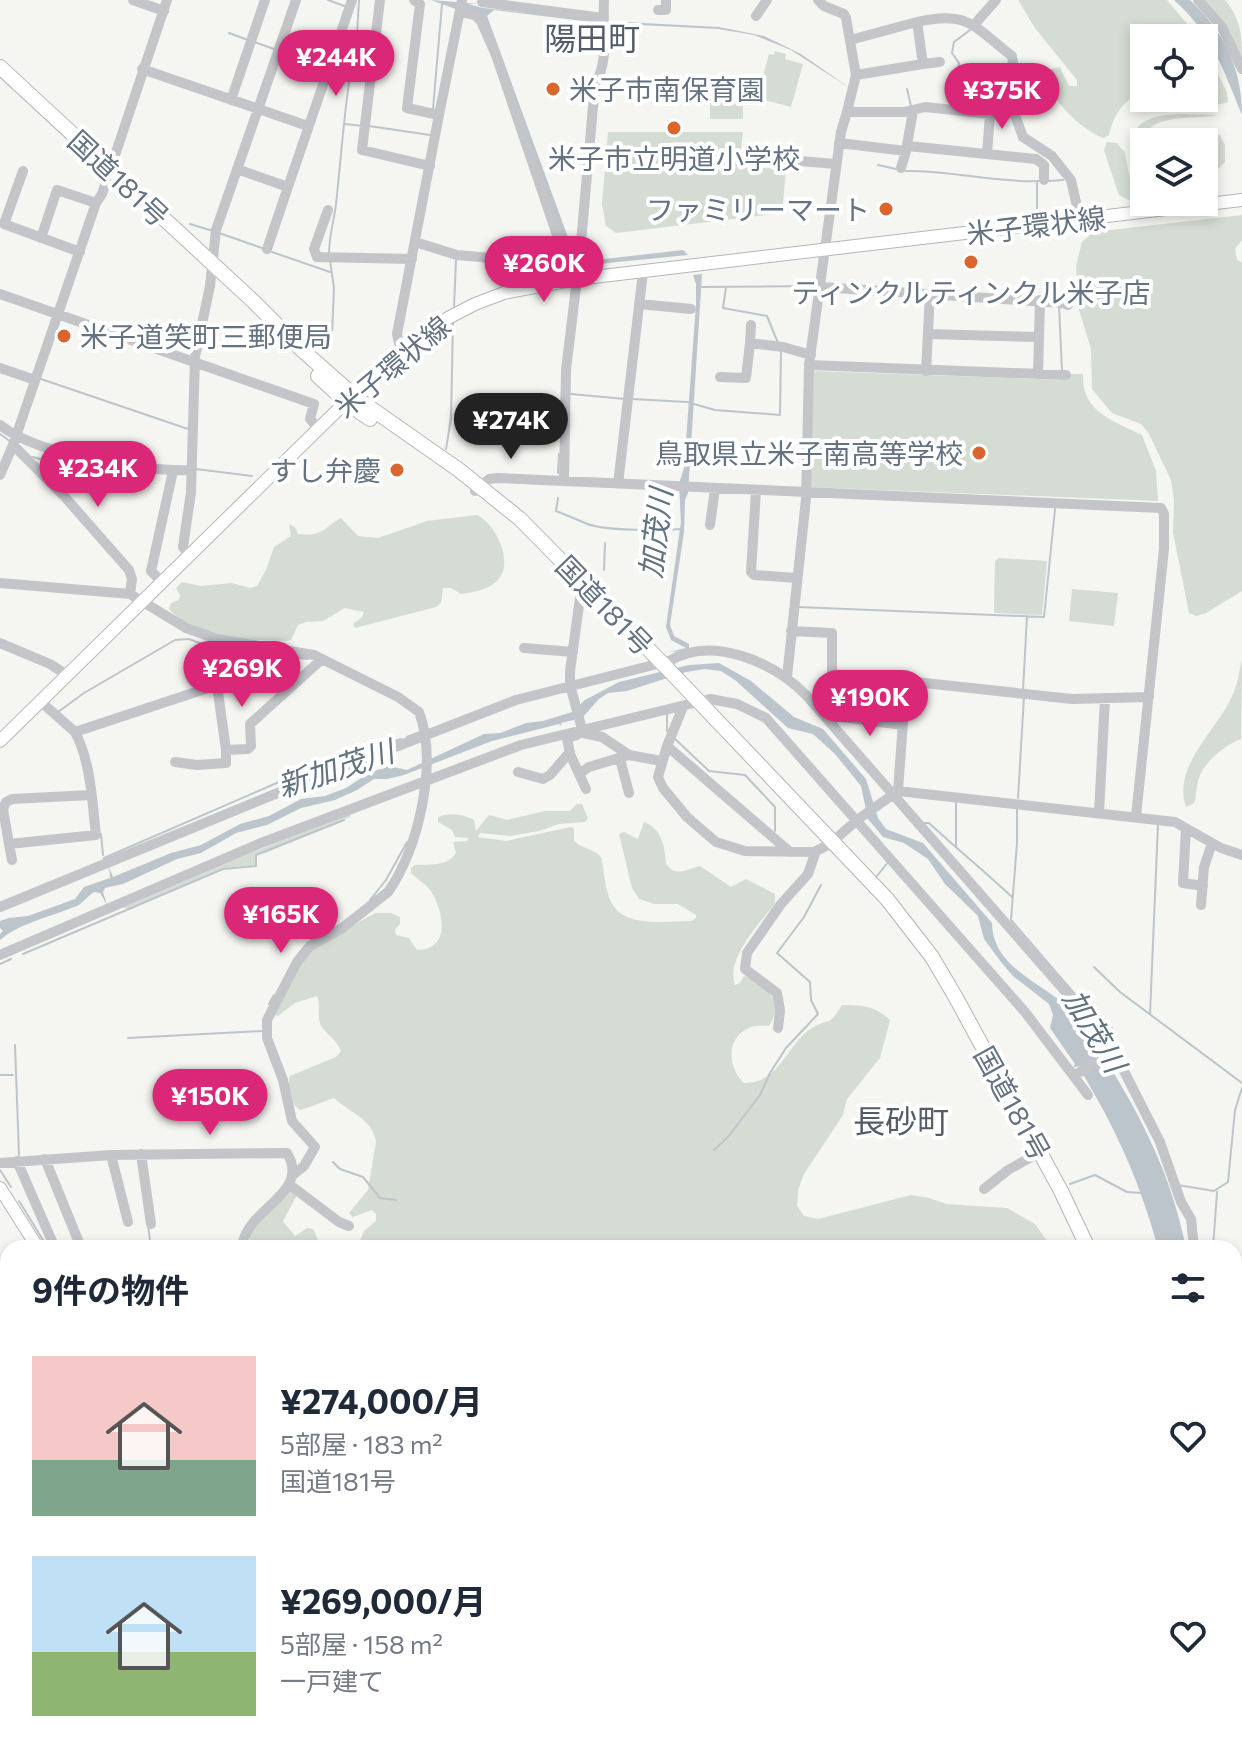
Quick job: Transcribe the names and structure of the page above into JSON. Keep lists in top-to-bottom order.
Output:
{
  "streets": {
    "highway": ["国道181号"],
    "main road": ["米子環状線"]
  },
  "crossings": [
    ["国道181号", "米子環状線"]
  ],
  "districts": ["陽田町", "長砂町"],
  "water": ["加茂川", "新加茂川"],
  "places": [
    "米子市南保育園",
    "米子市立明道小学校",
    "ファミリーマート",
    "ティンクルティンクル米子店",
    "米子道笑町三郵便局",
    "鳥取県立米子南高等学校",
    "すし弁慶"
  ],
  "page": {
    "price": [
      "¥244K",
      "¥375K",
      "¥260K",
      "¥274K",
      "¥234K",
      "¥269K",
      "¥190K",
      "¥165K",
      "¥150K"
    ],
    "heading": "9件の物件",
    "list": [
      {
        "name": "¥274,000/月",
        "note": "5部屋 · 183 m² · 国道181号"
      },
      {
        "name": "¥269,000/月",
        "note": "5部屋 · 158 m² · 一戸建て"
      }
    ]
  }
}
